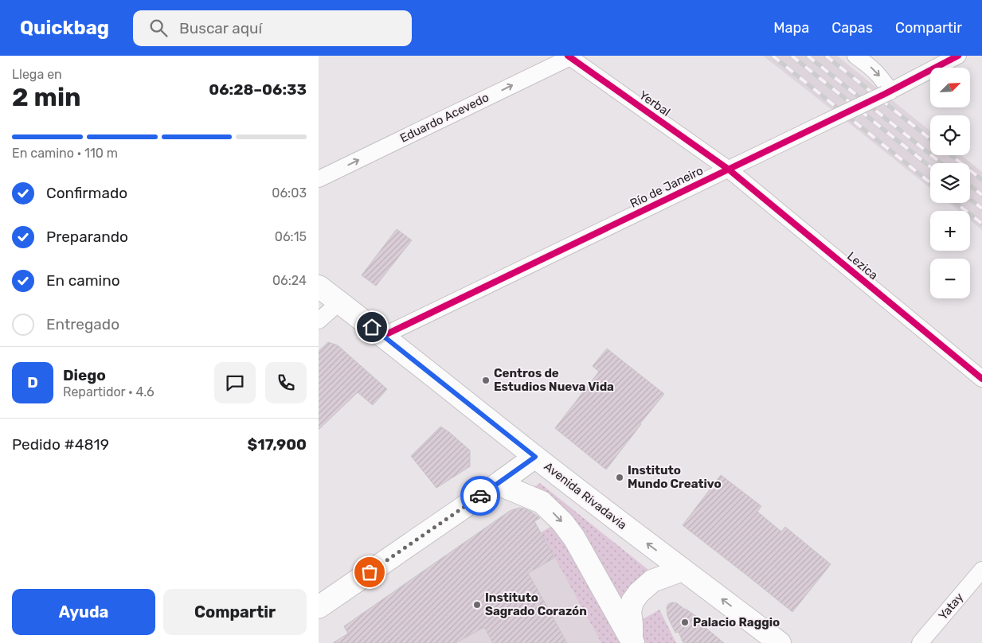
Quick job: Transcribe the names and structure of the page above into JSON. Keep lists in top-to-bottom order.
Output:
{
  "streets": {
    "main road": ["Avenida Rivadavia"],
    "street": [
      "Yerbal",
      "Eduardo Acevedo",
      "Río de Janeiro",
      "Lezica",
      "Yatay"
    ]
  },
  "crossings": [
    ["Yerbal", "Eduardo Acevedo"],
    ["Yerbal", "Río de Janeiro"],
    ["Yerbal", "Lezica"],
    ["Río de Janeiro", "Lezica"],
    ["Río de Janeiro", "Avenida Rivadavia"]
  ],
  "one_way": ["Eduardo Acevedo"],
  "places": [
    "Centros de Estudios Nueva Vida",
    "Instituto Mundo Creativo",
    "Instituto Sagrado Corazón",
    "Palacio Raggio"
  ],
  "north": "top right",
  "page": {
    "header": "Quickbag",
    "search": "Buscar aquí",
    "nav": ["Mapa", "Capas", "Compartir"],
    "heading": ["2 min", "Llega en", "06:28–06:33"],
    "panel": [
      "Diego",
      "Repartidor · 4.6",
      "Pedido #4819",
      "$17,900"
    ],
    "map_buttons": ["+", "−"],
    "bar": "En camino · 110 m",
    "list": [
      ["Confirmado", "06:03"],
      ["Preparando", "06:15"],
      ["En camino", "06:24"],
      "Entregado"
    ],
    "round": "D",
    "buttons": ["Ayuda", "Compartir"]
  }
}
